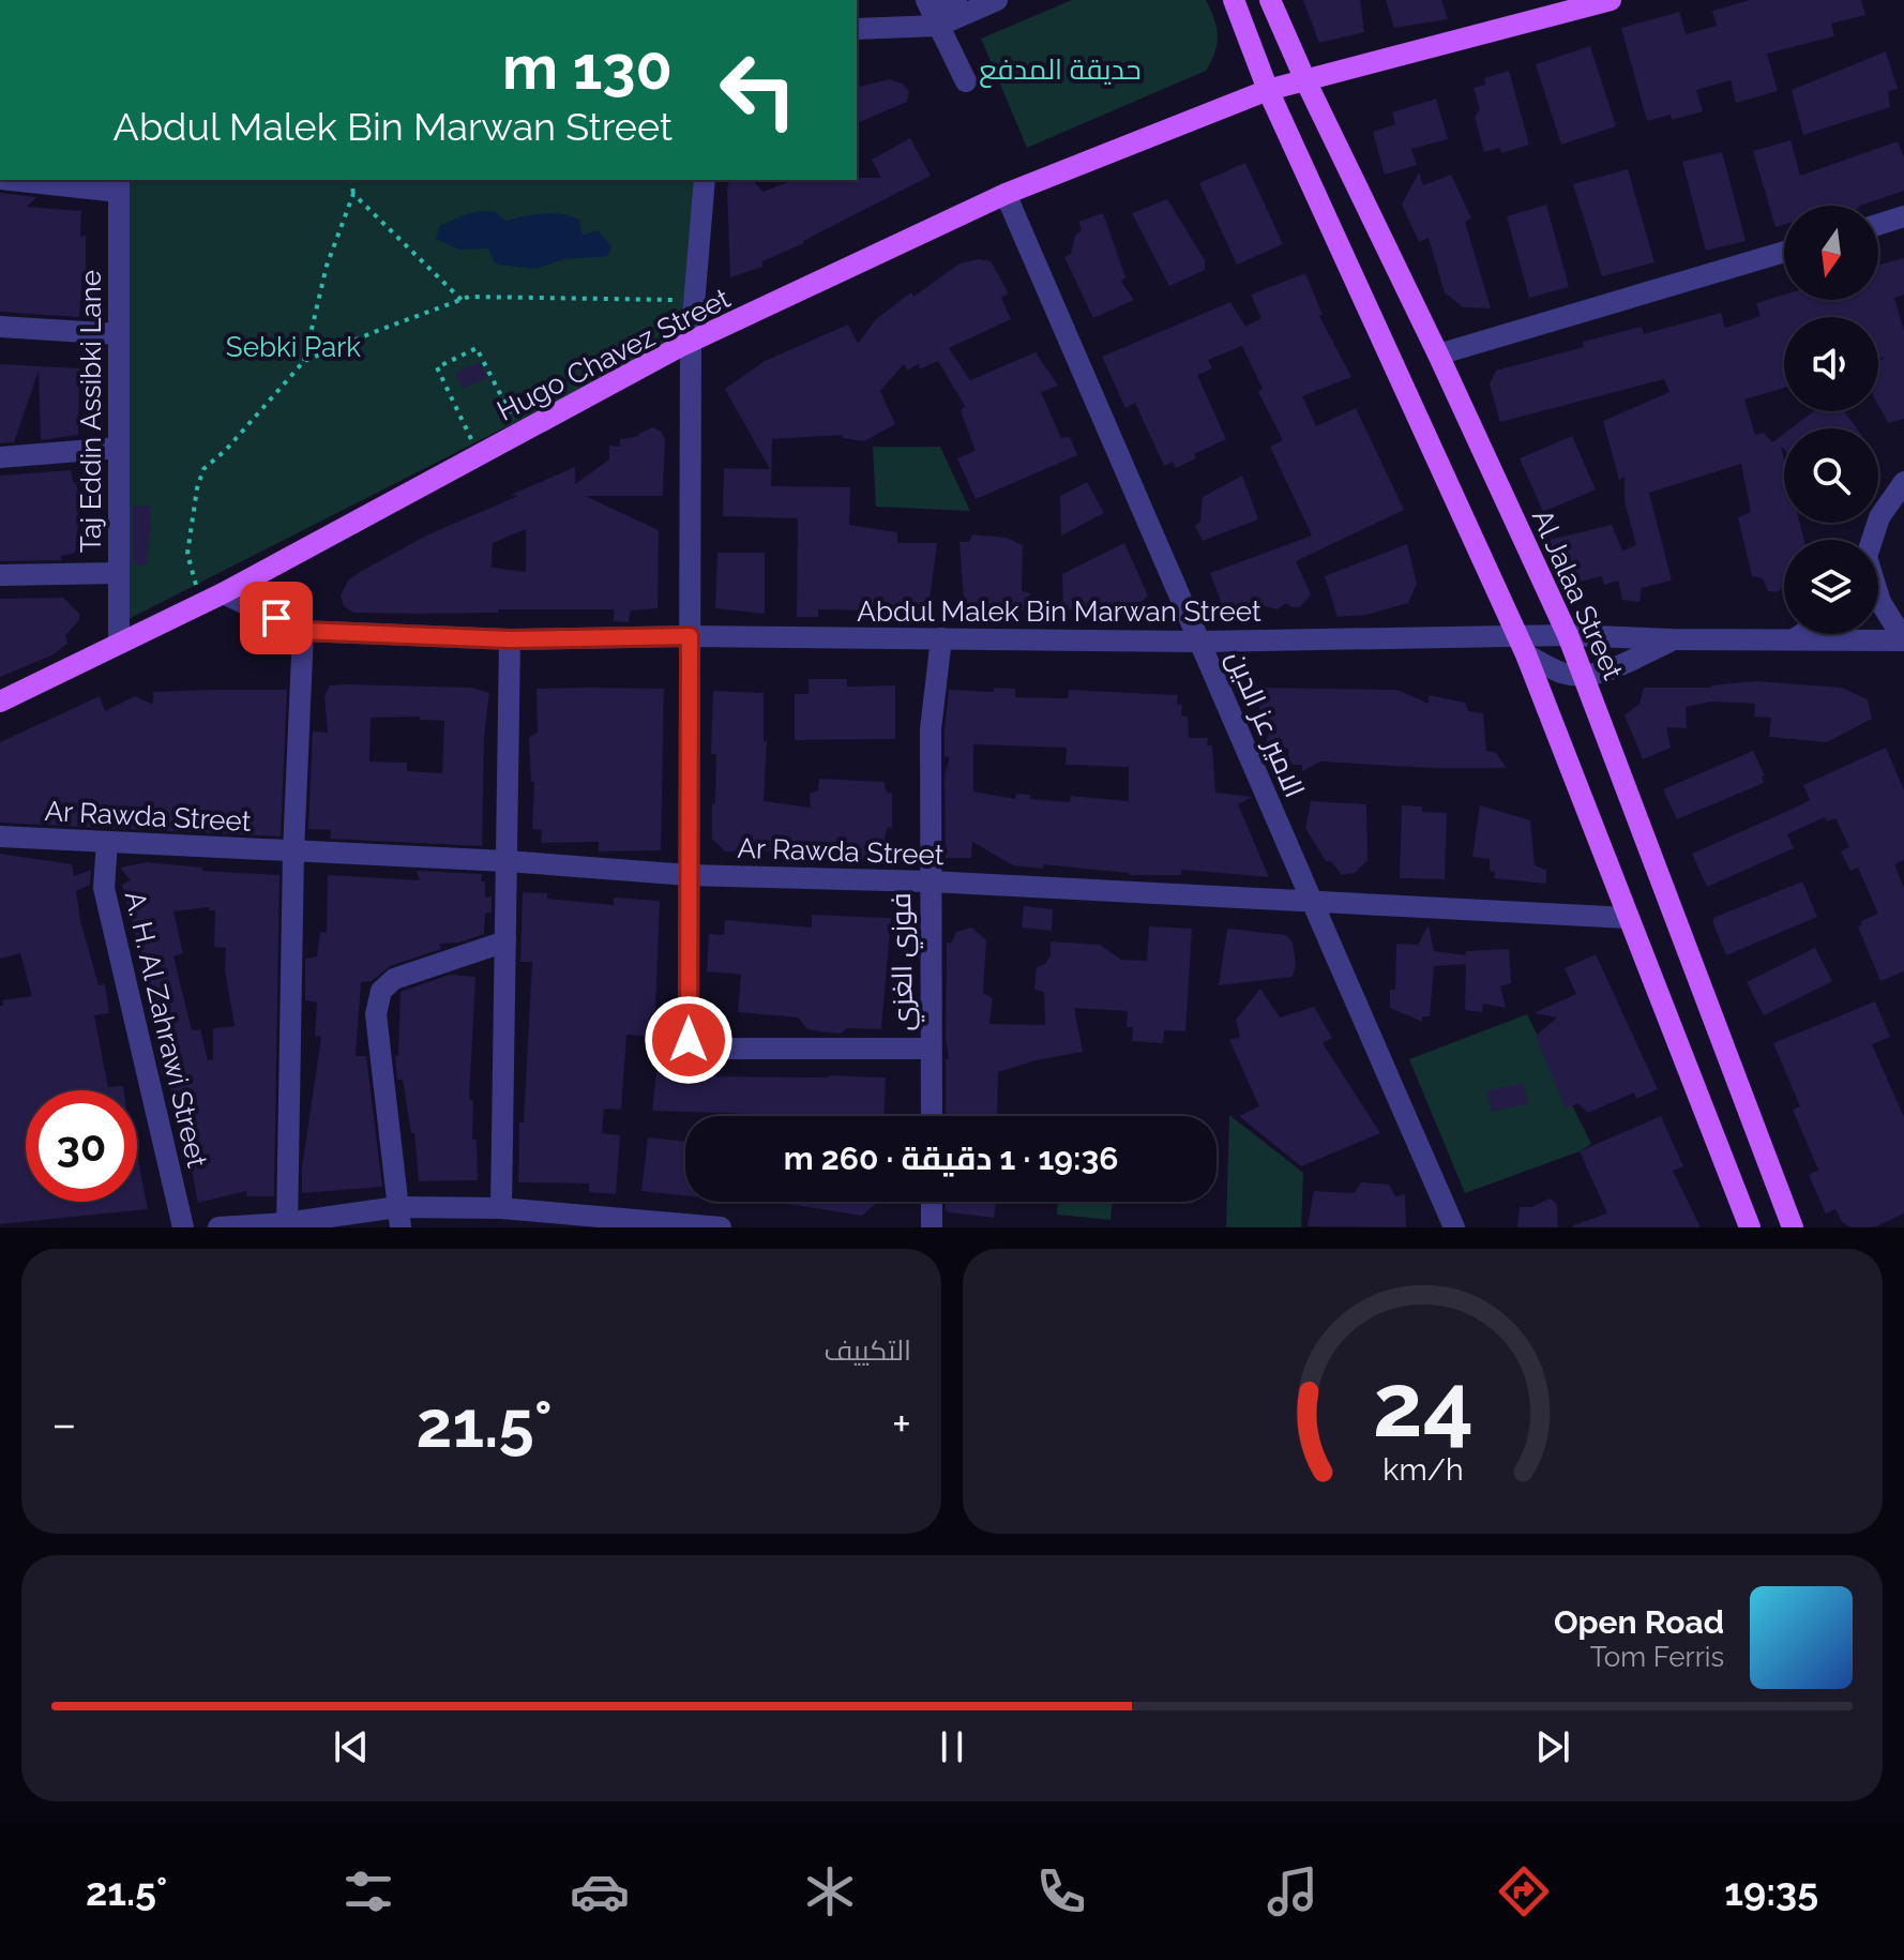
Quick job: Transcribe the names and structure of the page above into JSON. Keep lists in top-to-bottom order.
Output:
{
  "streets": {
    "main road": ["Hugo Chavez Street", "Al Jalaa Street"],
    "street": [
      "Taj Eddin Assibki Lane",
      "Abdul Malek Bin Marwan Street",
      "الامير عز الدين",
      "Ar Rawda Street",
      "فوزي الغزي",
      "A. H. Al Zahrawi Street"
    ]
  },
  "crossings": [
    ["Hugo Chavez Street", "Taj Eddin Assibki Lane"],
    ["Hugo Chavez Street", "Al Jalaa Street"],
    ["Hugo Chavez Street", "Abdul Malek Bin Marwan Street"],
    ["Hugo Chavez Street", "الامير عز الدين"],
    ["Al Jalaa Street", "Abdul Malek Bin Marwan Street"],
    ["Abdul Malek Bin Marwan Street", "الامير عز الدين"],
    ["Abdul Malek Bin Marwan Street", "فوزي الغزي"],
    ["الامير عز الدين", "Ar Rawda Street"],
    ["Ar Rawda Street", "فوزي الغزي"],
    ["Ar Rawda Street", "A. H. Al Zahrawi Street"]
  ],
  "parks": ["حديقة المدفع", "Sebki Park"],
  "north": "bottom",
  "page": {
    "turn": ["130 m", "Abdul Malek Bin Marwan Street"],
    "limit": "30",
    "trip": "19:36 · 1 دقيقة · 260 m",
    "tile": "التكييف",
    "heat": ["−", "21.5°", "+"],
    "song": ["Open Road", "Tom Ferris"],
    "tabs": ["19:35", "21.5°"],
    "gauge": ["24", "km/h"]
  }
}
